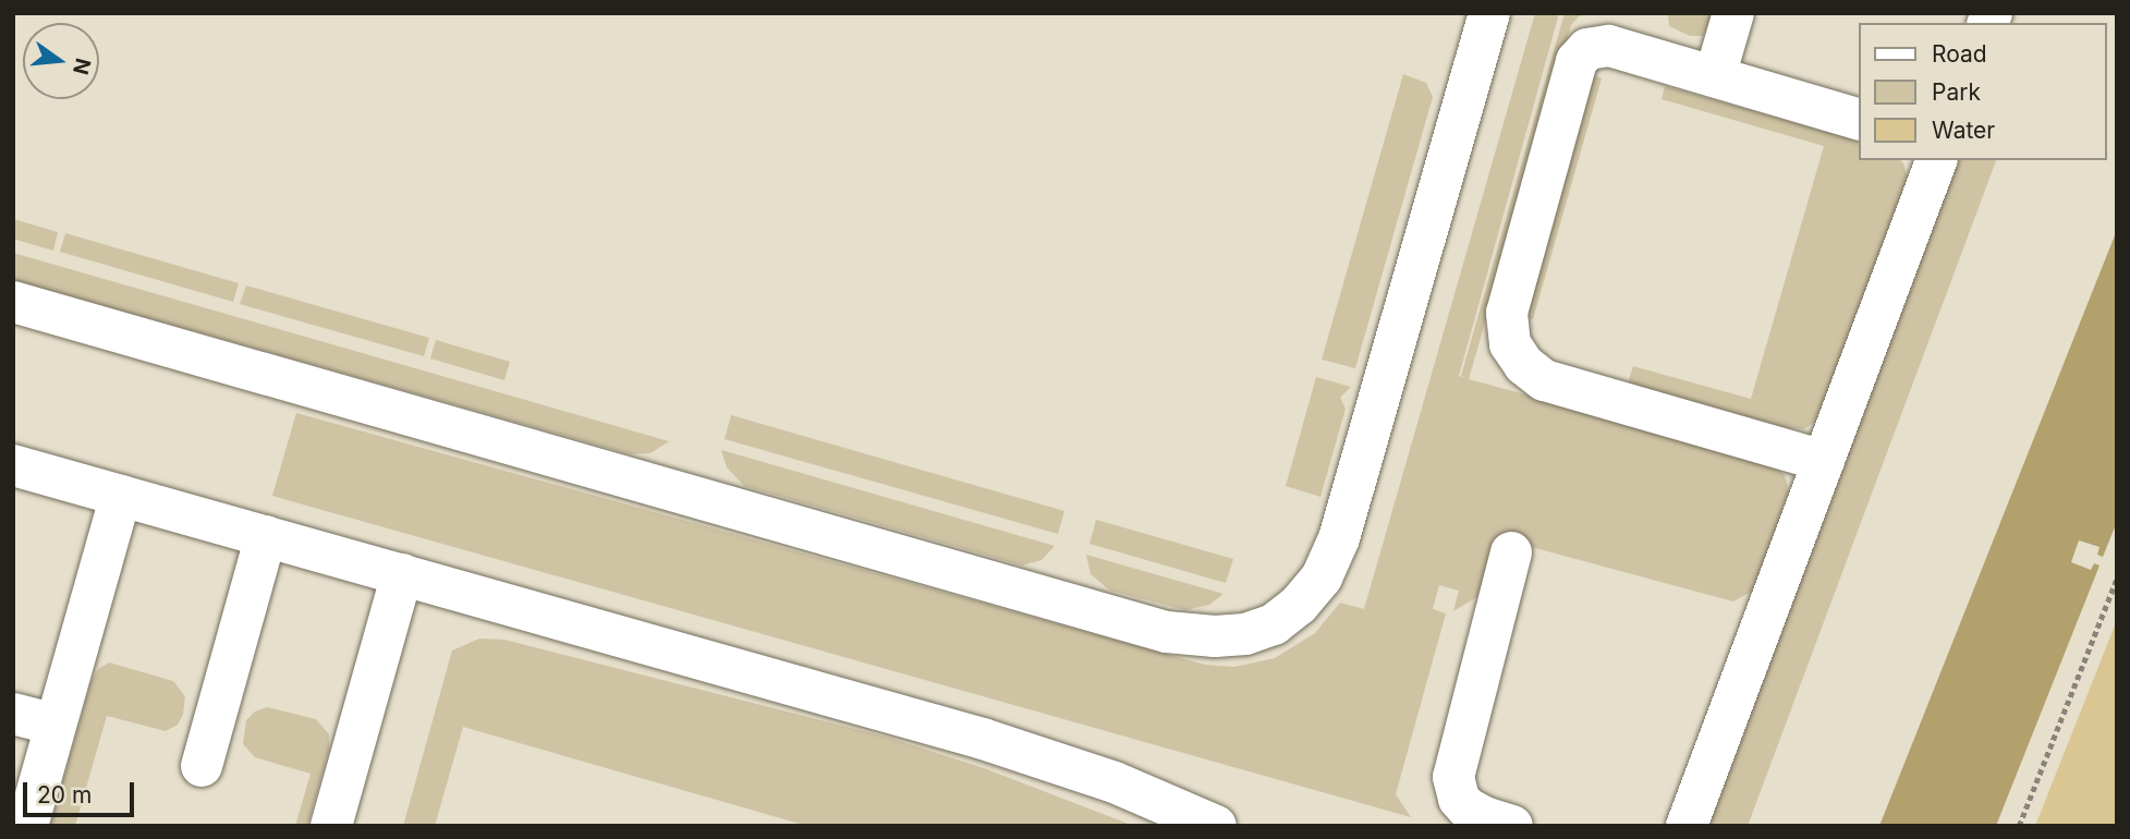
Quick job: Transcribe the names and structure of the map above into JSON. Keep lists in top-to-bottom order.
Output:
{
  "legend": ["Road", "Park", "Water"],
  "scale_bar": "20 m",
  "north": "right"
}
